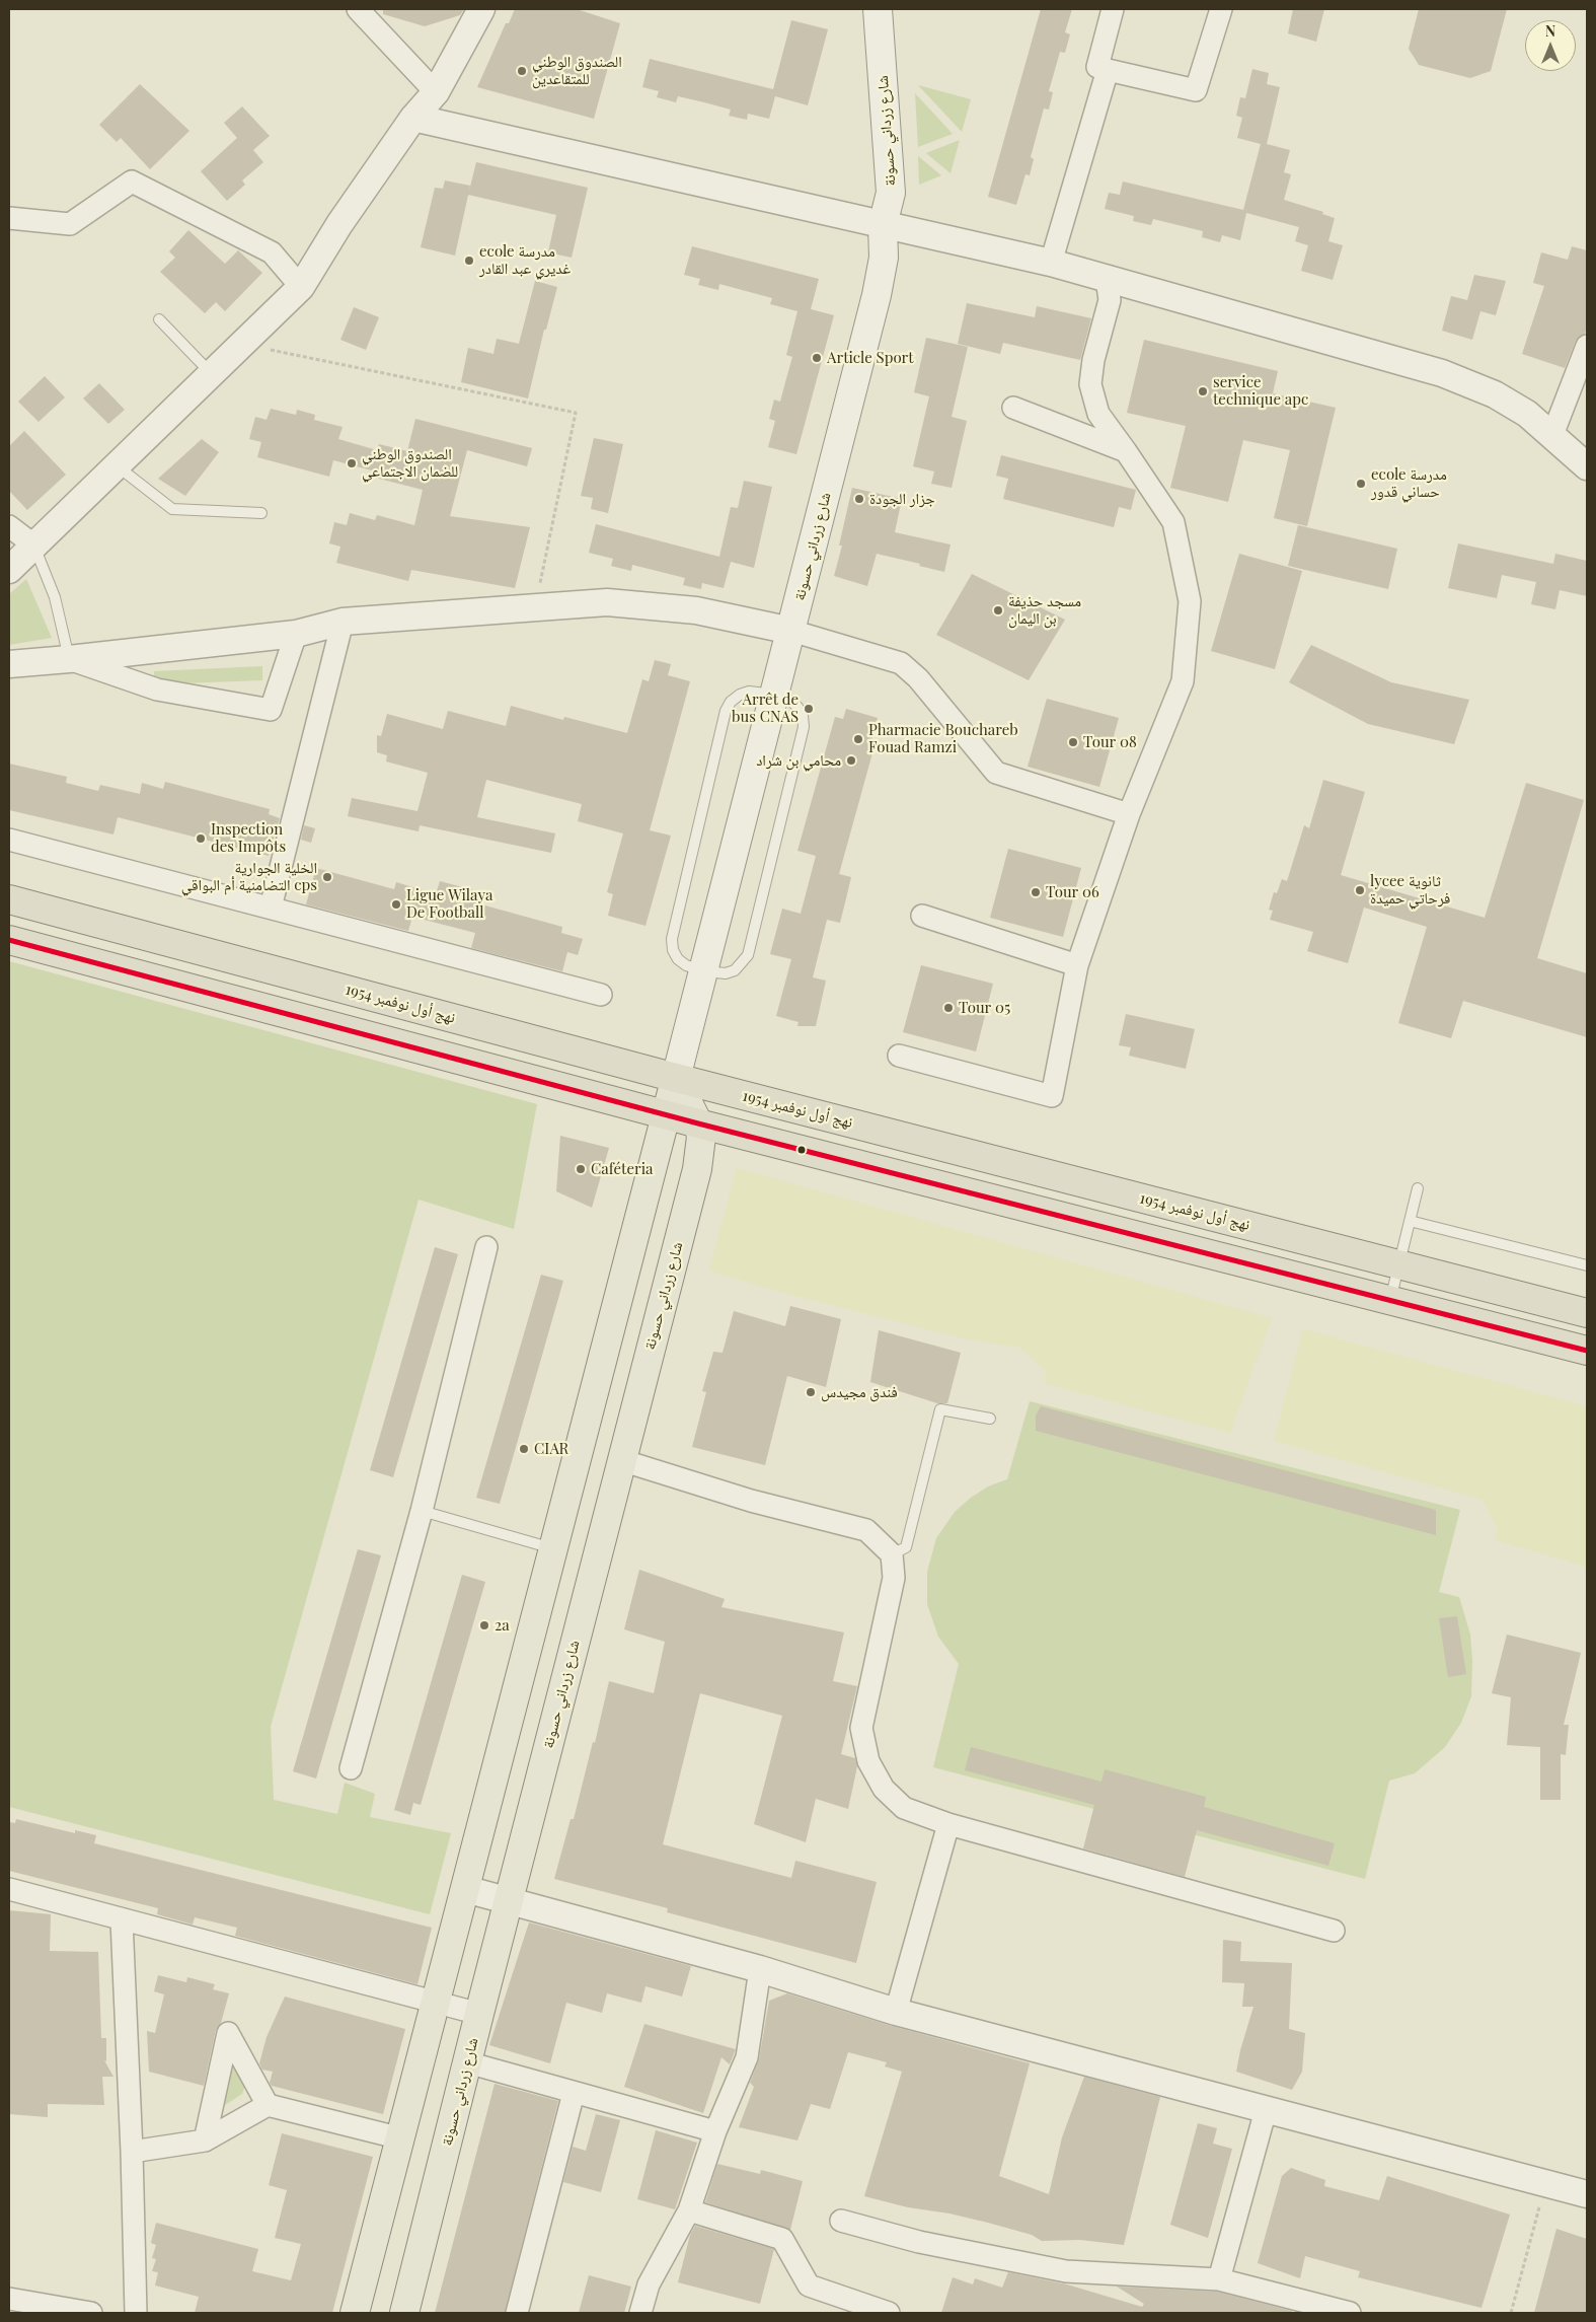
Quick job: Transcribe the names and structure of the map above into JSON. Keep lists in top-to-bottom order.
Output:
{
  "streets": {
    "highway": ["نهج أول نوفمبر 1954"],
    "main road": ["شارع زرداني حسونة"]
  },
  "crossings": [
    ["شارع زرداني حسونة", "نهج أول نوفمبر 1954"]
  ],
  "places": [
    "الصندوق الوطني للمتقاعدين",
    "ecole مدرسة غديري عبد القادر",
    "Article Sport",
    "service technique apc",
    "الصندوق الوطني للضمان الاجتماعي",
    "ecole مدرسة حساني قدور",
    "جزار الجودة",
    "مسجد حذيفة بن اليمان",
    "Arrêt de bus CNAS",
    "Pharmacie Bouchareb Fouad Ramzi",
    "Tour 08",
    "محامي بن شراد",
    "Inspection des Impôts",
    "الخلية الجوارية التضامنية أم البواقي cps",
    "lycee ثانوية فرحاتي حميدة",
    "Tour 06",
    "Ligue Wilaya De Football",
    "Tour 05",
    "Caféteria",
    "فندق مجيدس",
    "CIAR",
    "2a"
  ],
  "north": "top"
}
